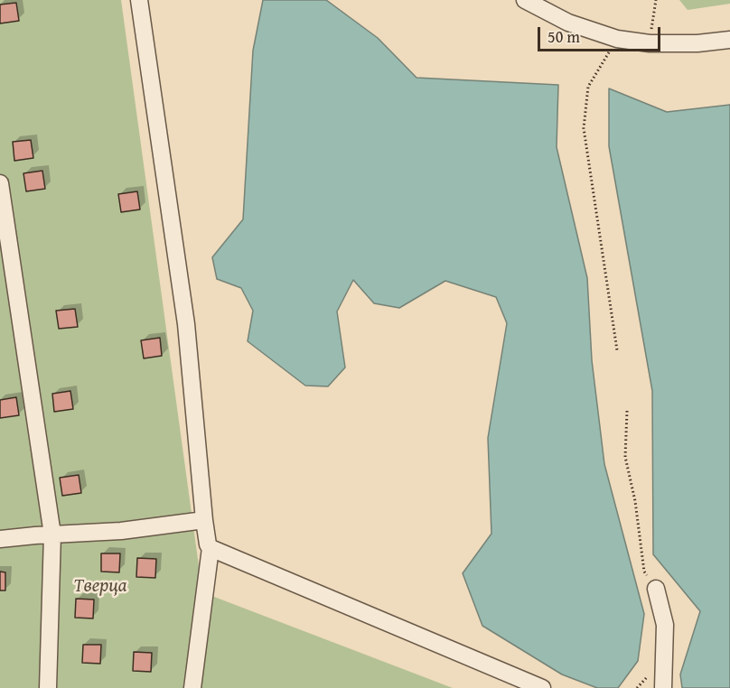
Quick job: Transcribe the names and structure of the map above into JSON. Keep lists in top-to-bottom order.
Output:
{
  "parks": ["Тверца"],
  "scale_bar": "50 m"
}
